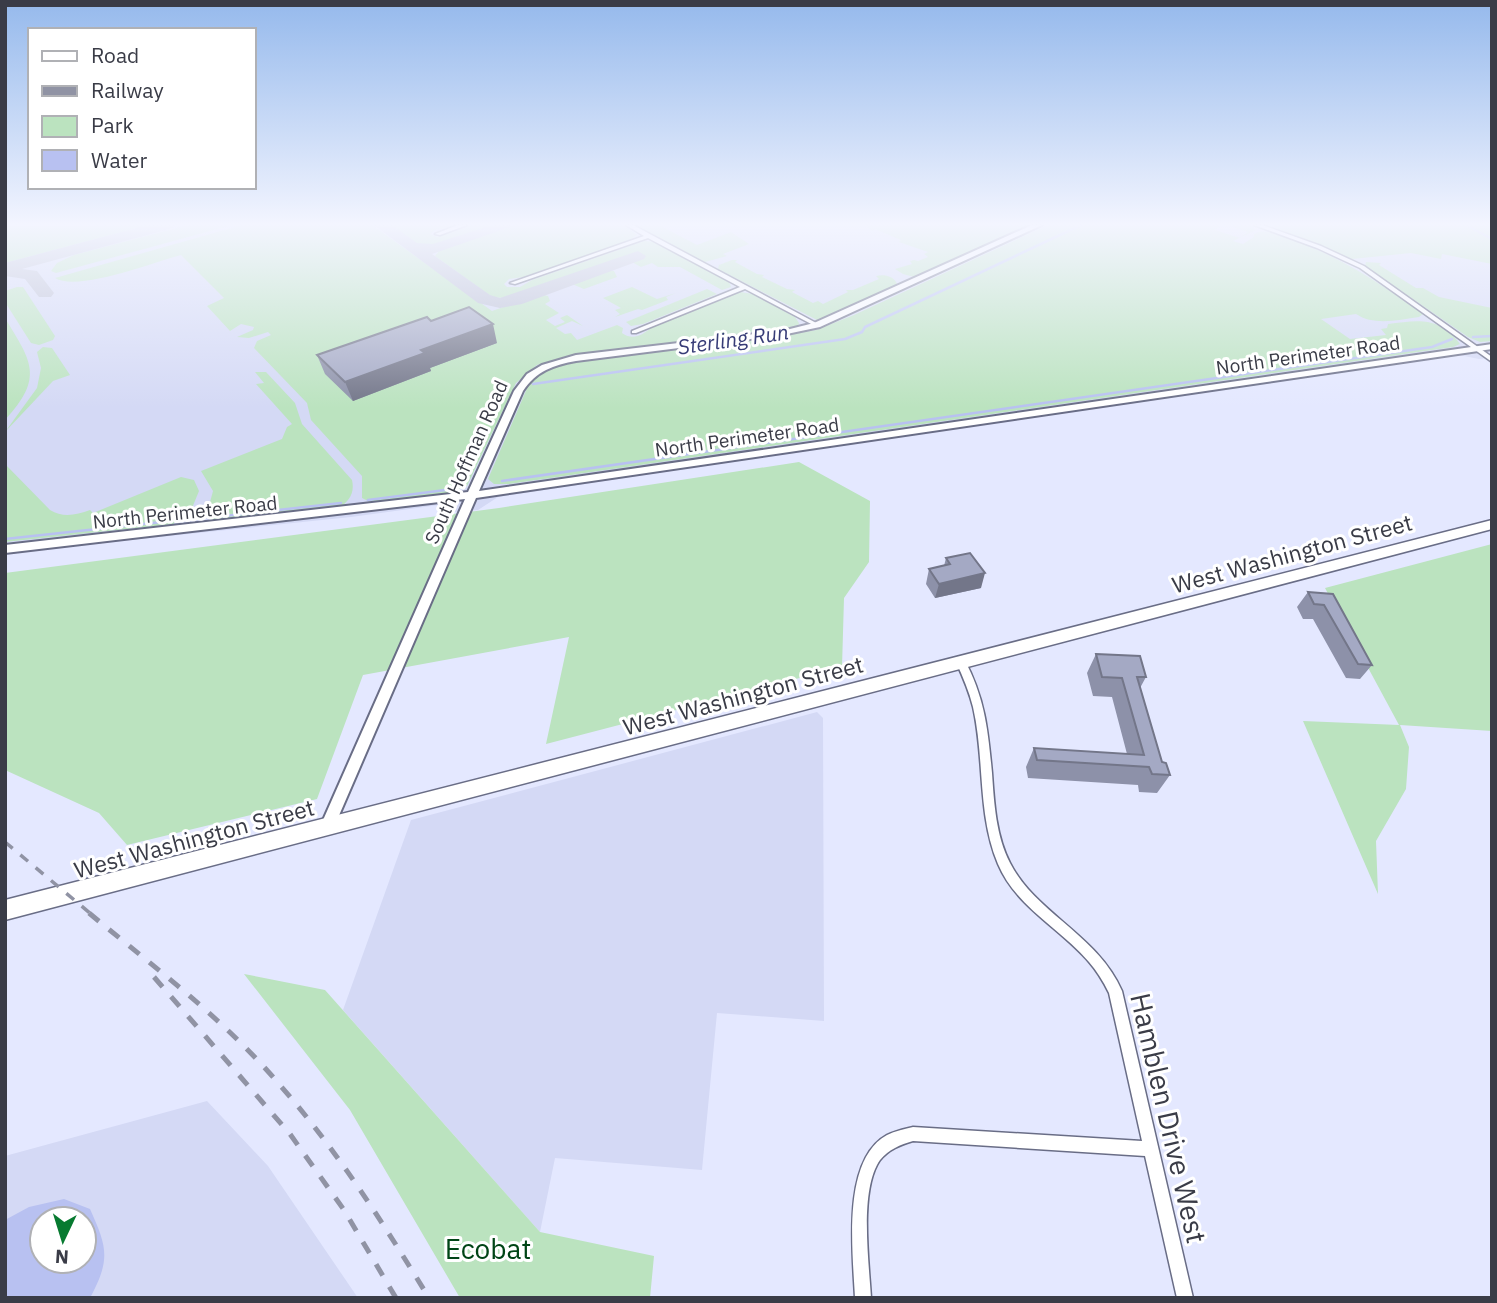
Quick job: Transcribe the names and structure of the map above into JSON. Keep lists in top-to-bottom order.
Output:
{
  "streets": {
    "main road": ["West Washington Street"],
    "street": ["North Perimeter Road", "South Hoffman Road", "Hamblen Drive West"]
  },
  "crossings": [
    ["North Perimeter Road", "South Hoffman Road"],
    ["South Hoffman Road", "West Washington Street"],
    ["West Washington Street", "Hamblen Drive West"]
  ],
  "water": ["Sterling Run"],
  "parks": ["Ecobat"],
  "legend": [
    "Road",
    "Railway",
    "Park",
    "Water"
  ],
  "north": "bottom"
}
